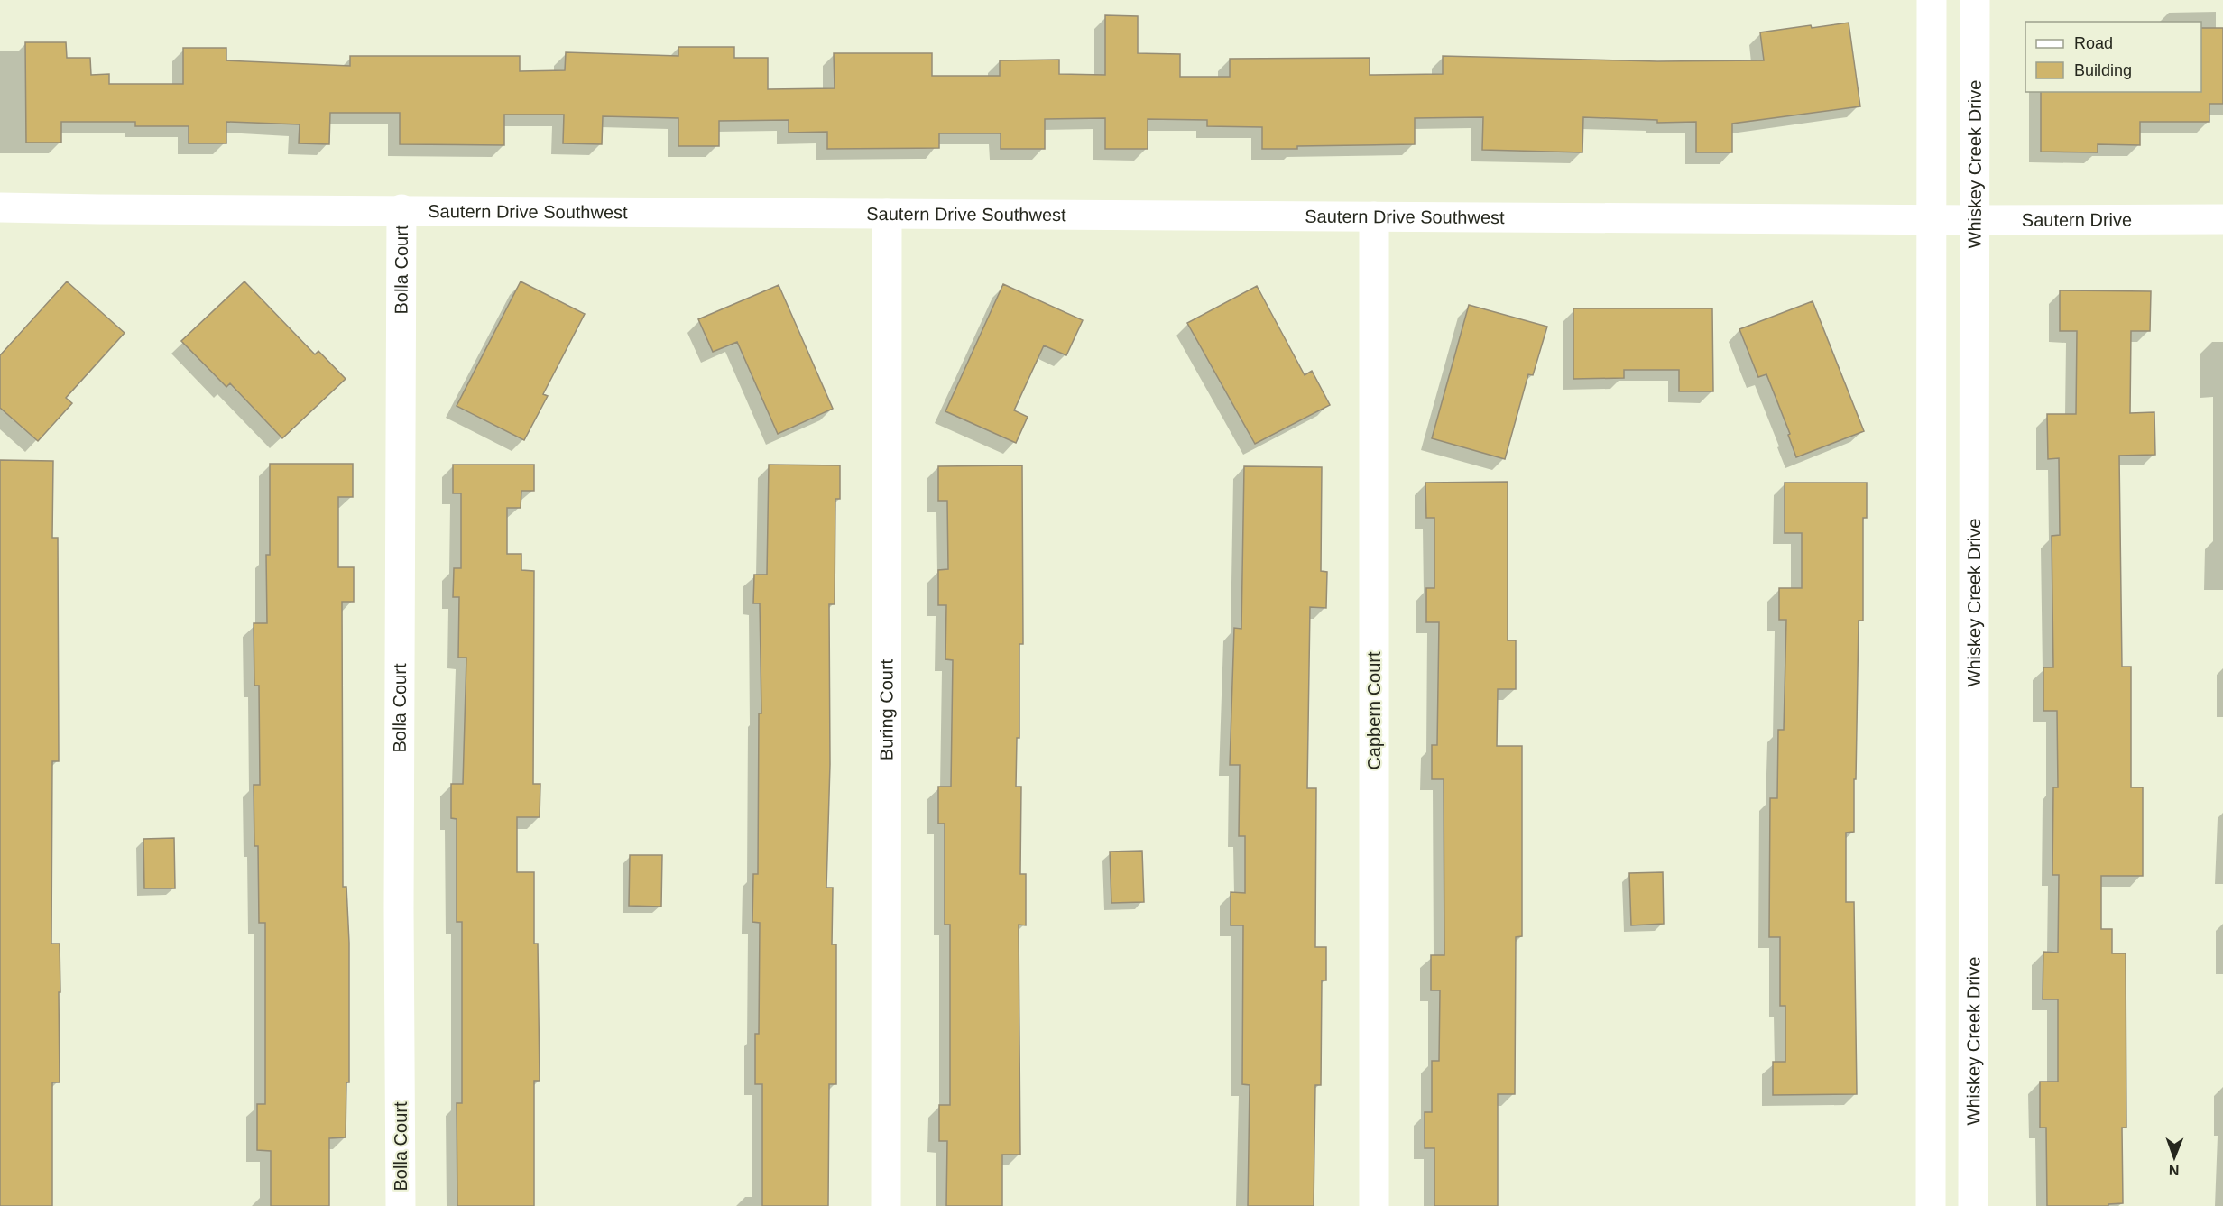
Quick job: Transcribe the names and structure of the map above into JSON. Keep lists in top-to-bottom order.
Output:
{
  "streets": {
    "street": [
      "Whiskey Creek Drive",
      "Sautern Drive Southwest",
      "Sautern Drive",
      "Bolla Court",
      "Buring Court",
      "Capbern Court"
    ]
  },
  "crossings": [
    ["Whiskey Creek Drive", "Sautern Drive"],
    ["Sautern Drive Southwest", "Sautern Drive"],
    ["Sautern Drive Southwest", "Bolla Court"],
    ["Sautern Drive Southwest", "Buring Court"],
    ["Sautern Drive Southwest", "Capbern Court"]
  ],
  "legend": ["Road", "Building"],
  "north": "bottom"
}
